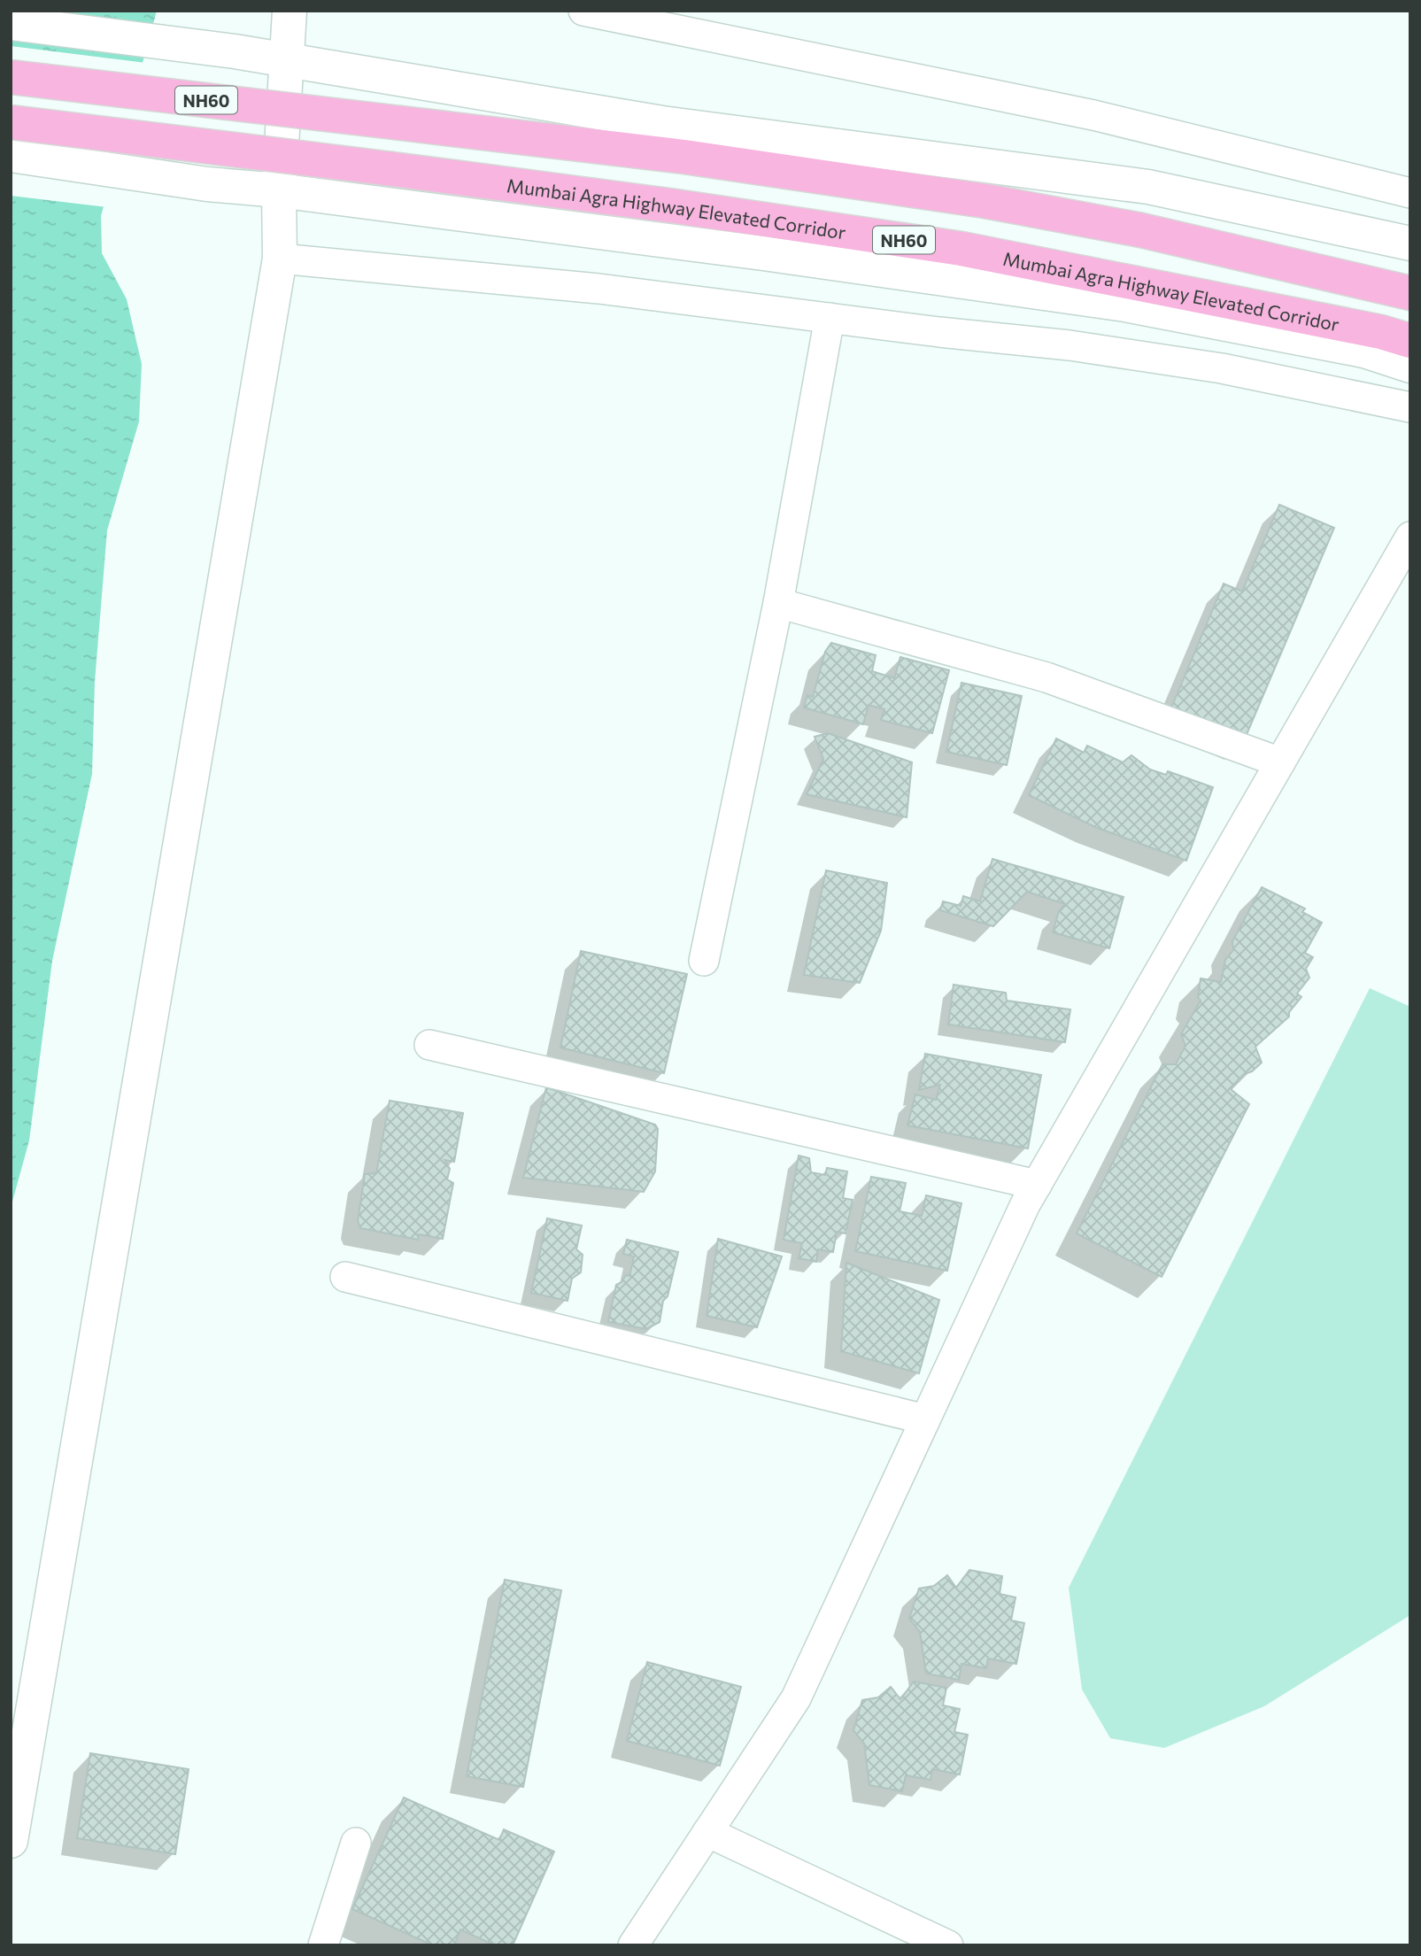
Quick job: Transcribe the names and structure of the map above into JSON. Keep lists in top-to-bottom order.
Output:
{
  "streets": {
    "highway": ["NH60", "Mumbai Agra Highway Elevated Corridor"]
  }
}
